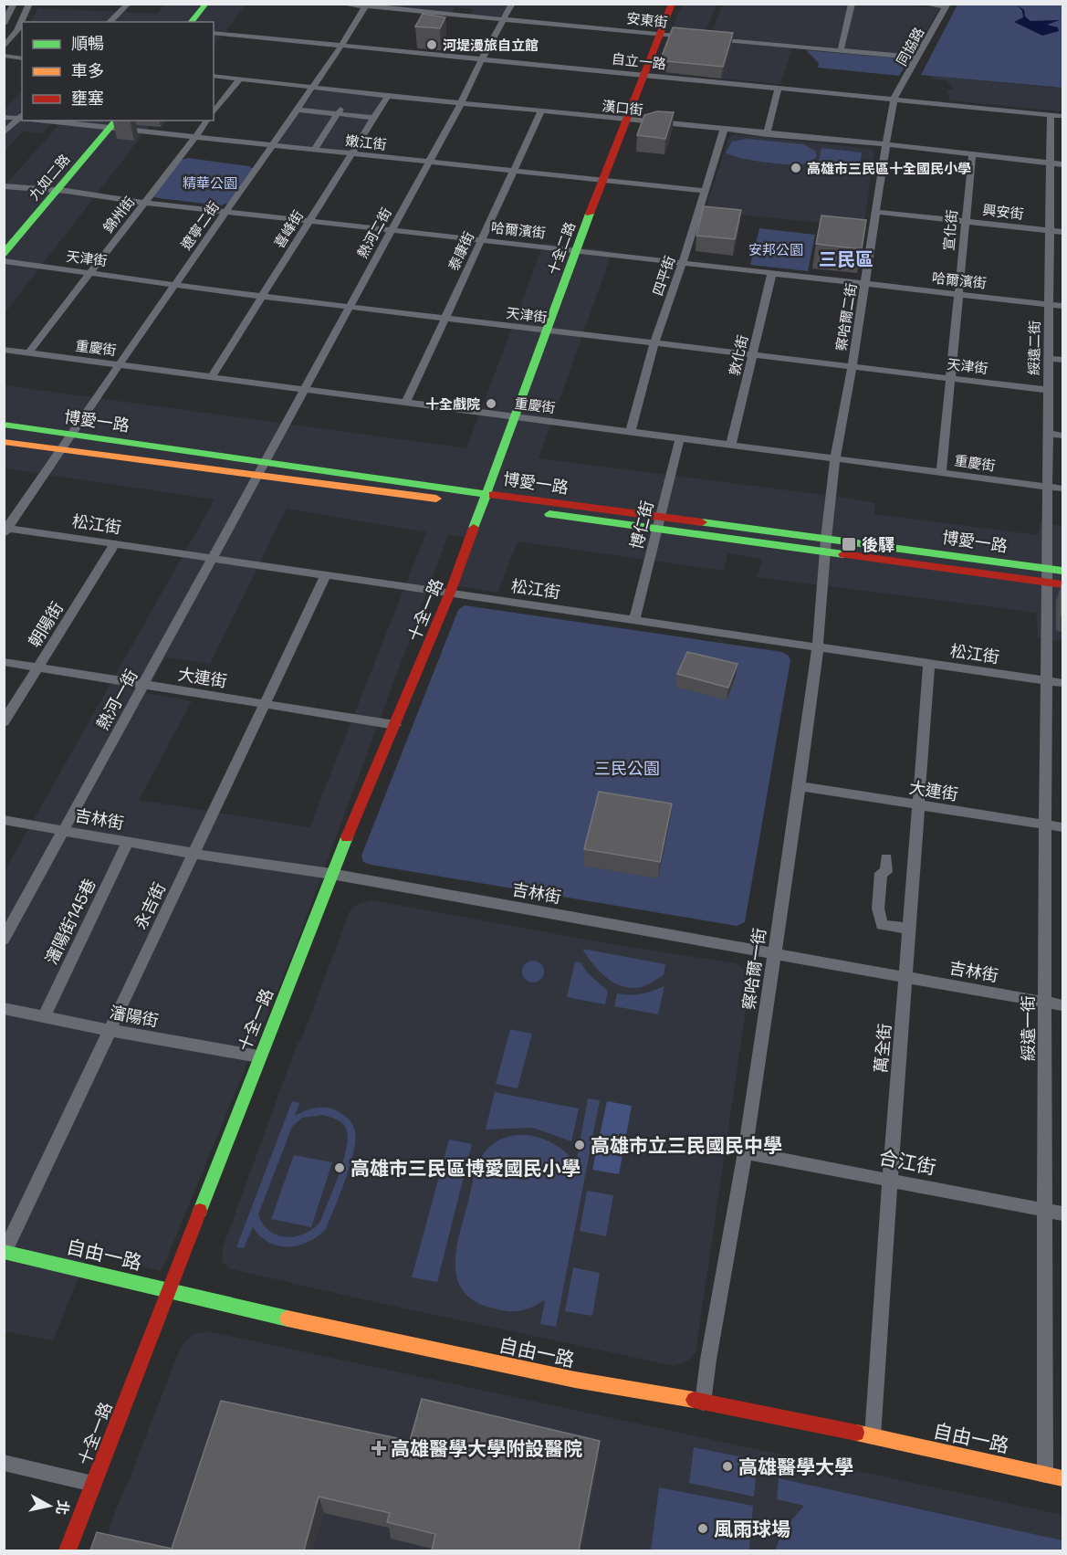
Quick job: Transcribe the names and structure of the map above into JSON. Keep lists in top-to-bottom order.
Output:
{
  "streets": {
    "street": [
      "安東街",
      "同協路",
      "自立一路",
      "漢口街",
      "嫩江街",
      "九如二路",
      "興安街",
      "錦州街",
      "遼寧二街",
      "喜峰街",
      "哈爾濱街",
      "宣化街",
      "熱河二街",
      "十全二路",
      "泰康街",
      "天津街",
      "四平街",
      "察哈爾二街",
      "重慶街",
      "綏遠二街",
      "敦化街",
      "博愛一路",
      "松江街",
      "博仁街",
      "十全一路",
      "朝陽街",
      "大連街",
      "熱河一街",
      "吉林街",
      "永吉街",
      "瀋陽街145巷",
      "察哈爾一街",
      "瀋陽街",
      "綏遠一街",
      "萬全街",
      "合江街",
      "自由一路"
    ]
  },
  "crossings": [
    ["安東街", "遼寧二街"],
    ["安東街", "熱河二街"],
    ["安東街", "十全二路"],
    ["同協路", "自立一路"],
    ["同協路", "察哈爾二街"],
    ["自立一路", "遼寧二街"],
    ["自立一路", "熱河二街"],
    ["自立一路", "十全二路"],
    ["自立一路", "察哈爾二街"],
    ["自立一路", "綏遠二街"],
    ["漢口街", "遼寧二街"],
    ["漢口街", "喜峰街"],
    ["漢口街", "宣化街"],
    ["漢口街", "熱河二街"],
    ["漢口街", "十全二路"],
    ["漢口街", "泰康街"],
    ["漢口街", "四平街"],
    ["漢口街", "察哈爾二街"],
    ["漢口街", "綏遠二街"],
    ["嫩江街", "九如二路"],
    ["嫩江街", "錦州街"],
    ["嫩江街", "遼寧二街"],
    ["嫩江街", "喜峰街"],
    ["嫩江街", "熱河二街"],
    ["嫩江街", "十全二路"],
    ["嫩江街", "泰康街"],
    ["嫩江街", "四平街"],
    ["九如二路", "哈爾濱街"],
    ["興安街", "宣化街"],
    ["興安街", "察哈爾二街"],
    ["興安街", "綏遠二街"],
    ["錦州街", "哈爾濱街"],
    ["錦州街", "天津街"],
    ["錦州街", "重慶街"],
    ["遼寧二街", "哈爾濱街"],
    ["遼寧二街", "天津街"],
    ["遼寧二街", "重慶街"],
    ["遼寧二街", "博愛一路"],
    ["遼寧二街", "松江街"],
    ["喜峰街", "哈爾濱街"],
    ["喜峰街", "天津街"],
    ["喜峰街", "重慶街"],
    ["哈爾濱街", "宣化街"],
    ["哈爾濱街", "熱河二街"],
    ["哈爾濱街", "十全二路"],
    ["哈爾濱街", "泰康街"],
    ["哈爾濱街", "四平街"],
    ["哈爾濱街", "察哈爾二街"],
    ["哈爾濱街", "綏遠二街"],
    ["哈爾濱街", "敦化街"],
    ["宣化街", "天津街"],
    ["宣化街", "重慶街"],
    ["熱河二街", "天津街"],
    ["熱河二街", "重慶街"],
    ["熱河二街", "博愛一路"],
    ["熱河二街", "熱河一街"],
    ["十全二路", "天津街"],
    ["十全二路", "重慶街"],
    ["十全二路", "博愛一路"],
    ["十全二路", "十全一路"],
    ["泰康街", "天津街"],
    ["泰康街", "重慶街"],
    ["天津街", "四平街"],
    ["天津街", "察哈爾二街"],
    ["天津街", "綏遠二街"],
    ["天津街", "敦化街"],
    ["四平街", "重慶街"],
    ["察哈爾二街", "重慶街"],
    ["察哈爾二街", "博愛一路"],
    ["察哈爾二街", "察哈爾一街"],
    ["重慶街", "綏遠二街"],
    ["重慶街", "敦化街"],
    ["重慶街", "博仁街"],
    ["綏遠二街", "博愛一路"],
    ["綏遠二街", "綏遠一街"],
    ["博愛一路", "博仁街"],
    ["博愛一路", "十全一路"],
    ["博愛一路", "熱河一街"],
    ["博愛一路", "察哈爾一街"],
    ["博愛一路", "綏遠一街"],
    ["松江街", "博仁街"],
    ["松江街", "十全一路"],
    ["松江街", "朝陽街"],
    ["松江街", "熱河一街"],
    ["松江街", "永吉街"],
    ["松江街", "察哈爾一街"],
    ["松江街", "綏遠一街"],
    ["松江街", "萬全街"],
    ["十全一路", "大連街"],
    ["十全一路", "吉林街"],
    ["十全一路", "瀋陽街"],
    ["十全一路", "自由一路"],
    ["朝陽街", "大連街"],
    ["大連街", "熱河一街"],
    ["大連街", "永吉街"],
    ["大連街", "察哈爾一街"],
    ["大連街", "綏遠一街"],
    ["大連街", "萬全街"],
    ["熱河一街", "吉林街"],
    ["吉林街", "永吉街"],
    ["吉林街", "瀋陽街145巷"],
    ["吉林街", "察哈爾一街"],
    ["吉林街", "綏遠一街"],
    ["吉林街", "萬全街"],
    ["永吉街", "瀋陽街"],
    ["永吉街", "自由一路"],
    ["瀋陽街145巷", "瀋陽街"],
    ["察哈爾一街", "合江街"],
    ["察哈爾一街", "自由一路"],
    ["綏遠一街", "合江街"],
    ["綏遠一街", "自由一路"],
    ["萬全街", "合江街"],
    ["萬全街", "自由一路"]
  ],
  "districts": ["三民區"],
  "parks": ["精華公園", "安邦公園", "三民公園"],
  "places": {
    "other": [
      "河堤漫旅自立館",
      "高雄市三民區十全國民小學",
      "十全戲院",
      "高雄市立三民國民中學",
      "高雄市三民區博愛國民小學",
      "高雄醫學大學",
      "風雨球場"
    ],
    "transit": ["後驛"],
    "health": ["高雄醫學大學附設醫院"]
  },
  "legend": ["順暢", "車多", "壅塞"],
  "north": "right"
}
